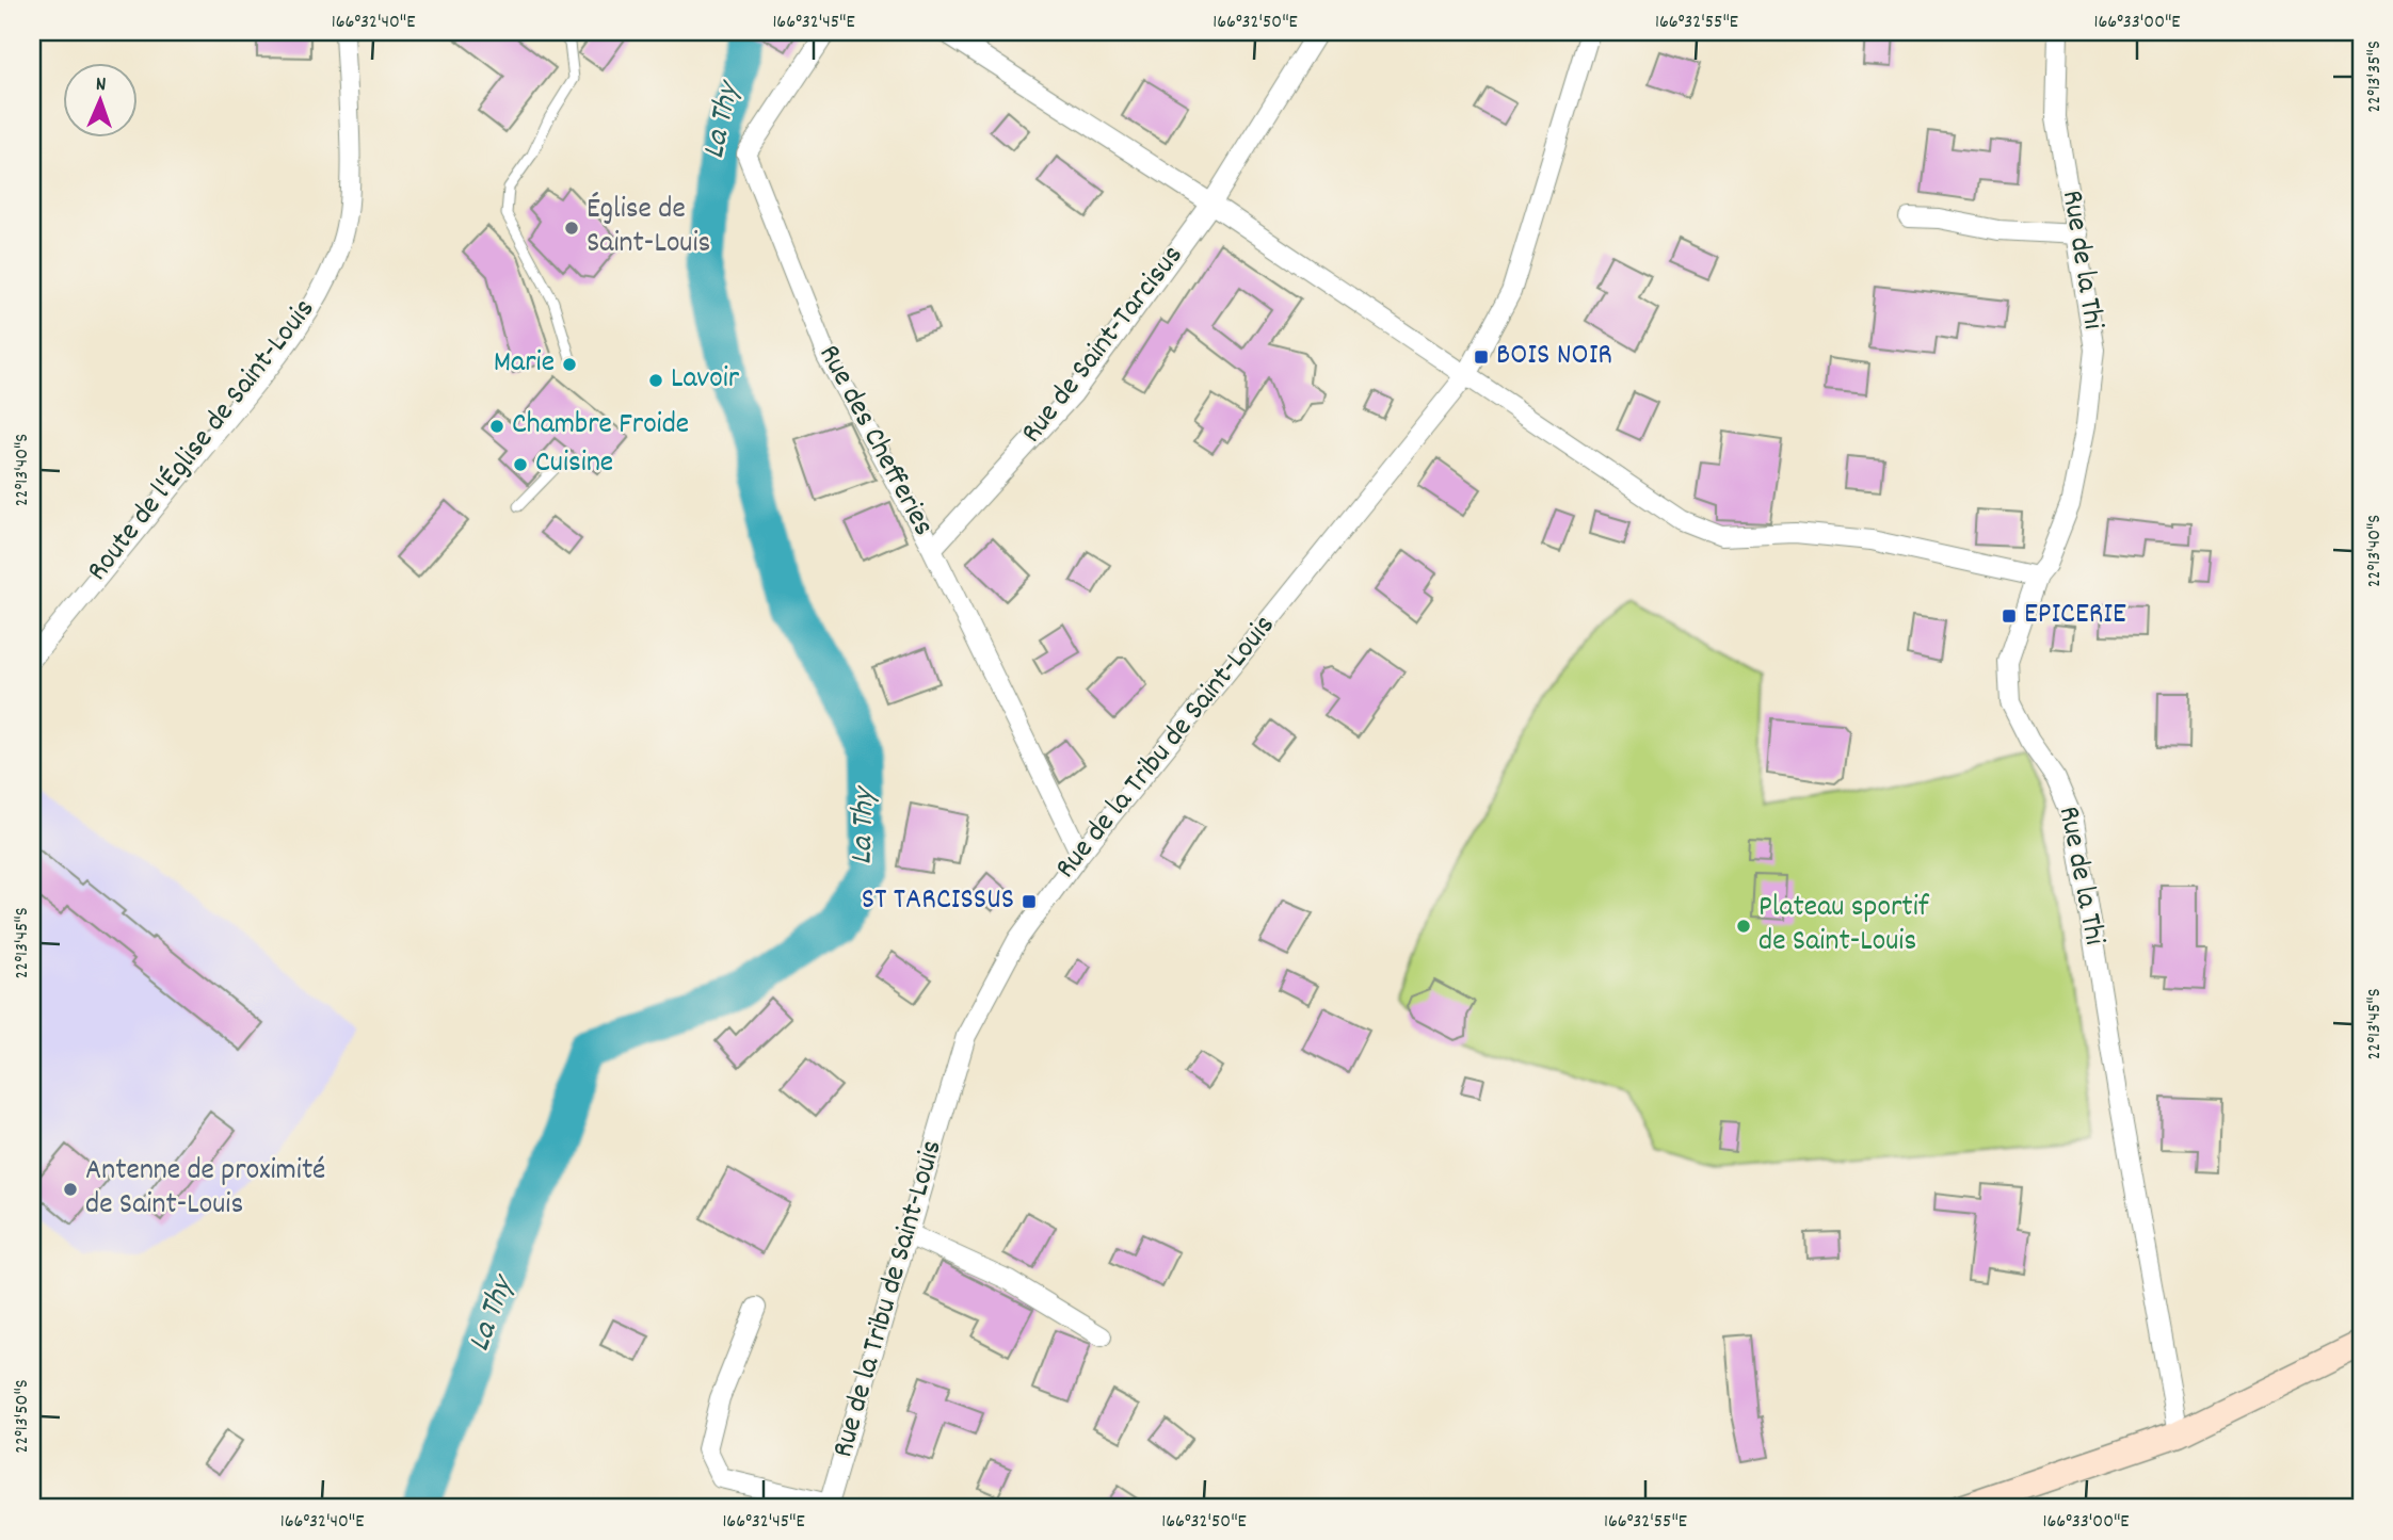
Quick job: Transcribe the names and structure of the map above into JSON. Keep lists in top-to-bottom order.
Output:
{
  "streets": {
    "street": [
      "Rue de la Thi",
      "Rue de Saint-Tarcisus",
      "Route de l'Église de Saint-Louis",
      "Rue des Chefferies",
      "Rue de la Tribu de Saint-Louis"
    ]
  },
  "crossings": [
    ["Rue de Saint-Tarcisus", "Rue des Chefferies"],
    ["Rue des Chefferies", "Rue de la Tribu de Saint-Louis"]
  ],
  "water": ["La Thy"],
  "places": {
    "other": [
      "Église de Saint-Louis",
      "Marie",
      "Lavoir",
      "Chambre Froide",
      "Cuisine",
      "Plateau sportif de Saint-Louis",
      "Antenne de proximité de Saint-Louis"
    ],
    "transit": ["BOIS NOIR", "EPICERIE", "ST TARCISSUS"]
  },
  "north": "top",
  "coordinates": [
    "166°32'40\"E",
    "166°32'45\"E",
    "166°32'50\"E",
    "166°32'55\"E",
    "166°33'00\"E",
    "22°13'35\"S",
    "22°13'40\"S",
    "22°13'45\"S",
    "22°13'50\"S"
  ]
}
